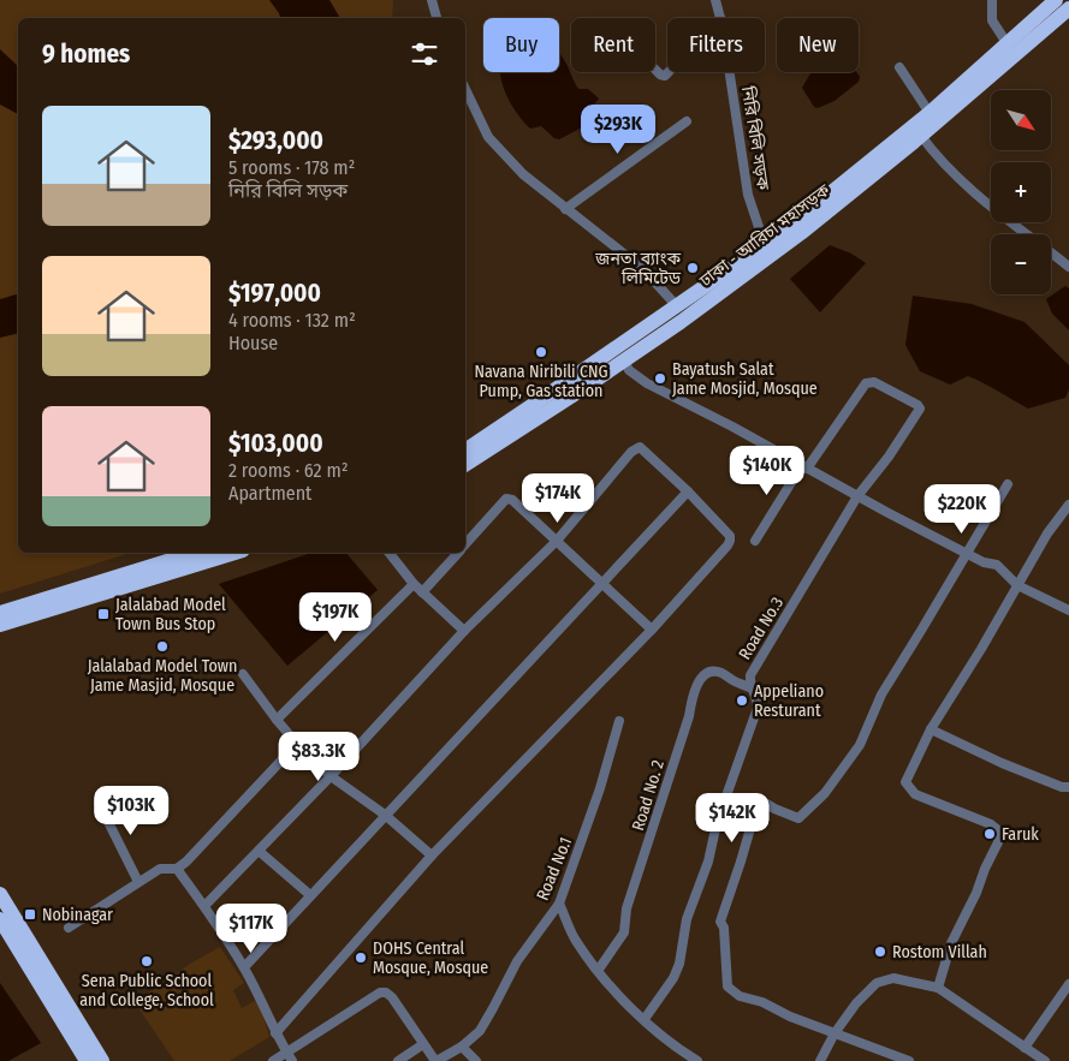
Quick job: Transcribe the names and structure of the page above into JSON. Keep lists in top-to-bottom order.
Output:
{
  "streets": {
    "highway": ["ঢাকা - আরিচা মহাসড়ক"],
    "street": [
      "নিরি বিলি সড়ক",
      "Road No.3",
      "Road No. 2",
      "Road No.1"
    ]
  },
  "crossings": [
    ["Road No.3", "Road No. 2"]
  ],
  "places": {
    "other": [
      "জনতা ব্যাংক লিমিটেড",
      "Navana Niribili CNG Pump, Gas station",
      "Bayatush Salat Jame Mosjid, Mosque",
      "Jalalabad Model Town Jame Masjid, Mosque",
      "Appeliano Resturant",
      "Faruk",
      "Rostom Villah",
      "DOHS Central Mosque, Mosque",
      "Sena Public School and College, School"
    ],
    "transit": ["Jalalabad Model Town Bus Stop", "Nobinagar"]
  },
  "north": "bottom right",
  "page": {
    "chip": [
      "Buy",
      "Rent",
      "Filters",
      "New"
    ],
    "heading": "9 homes",
    "map_buttons": ["+", "−"],
    "list": [
      {
        "name": "$293,000",
        "note": "5 rooms · 178 m² · নিরি বিলি সড়ক"
      },
      {
        "name": "$197,000",
        "note": "4 rooms · 132 m² · House"
      },
      {
        "name": "$103,000",
        "note": "2 rooms · 62 m² · Apartment"
      }
    ],
    "price": [
      "$293K",
      "$140K",
      "$174K",
      "$220K",
      "$197K",
      "$83.3K",
      "$103K",
      "$142K",
      "$117K"
    ]
  }
}
